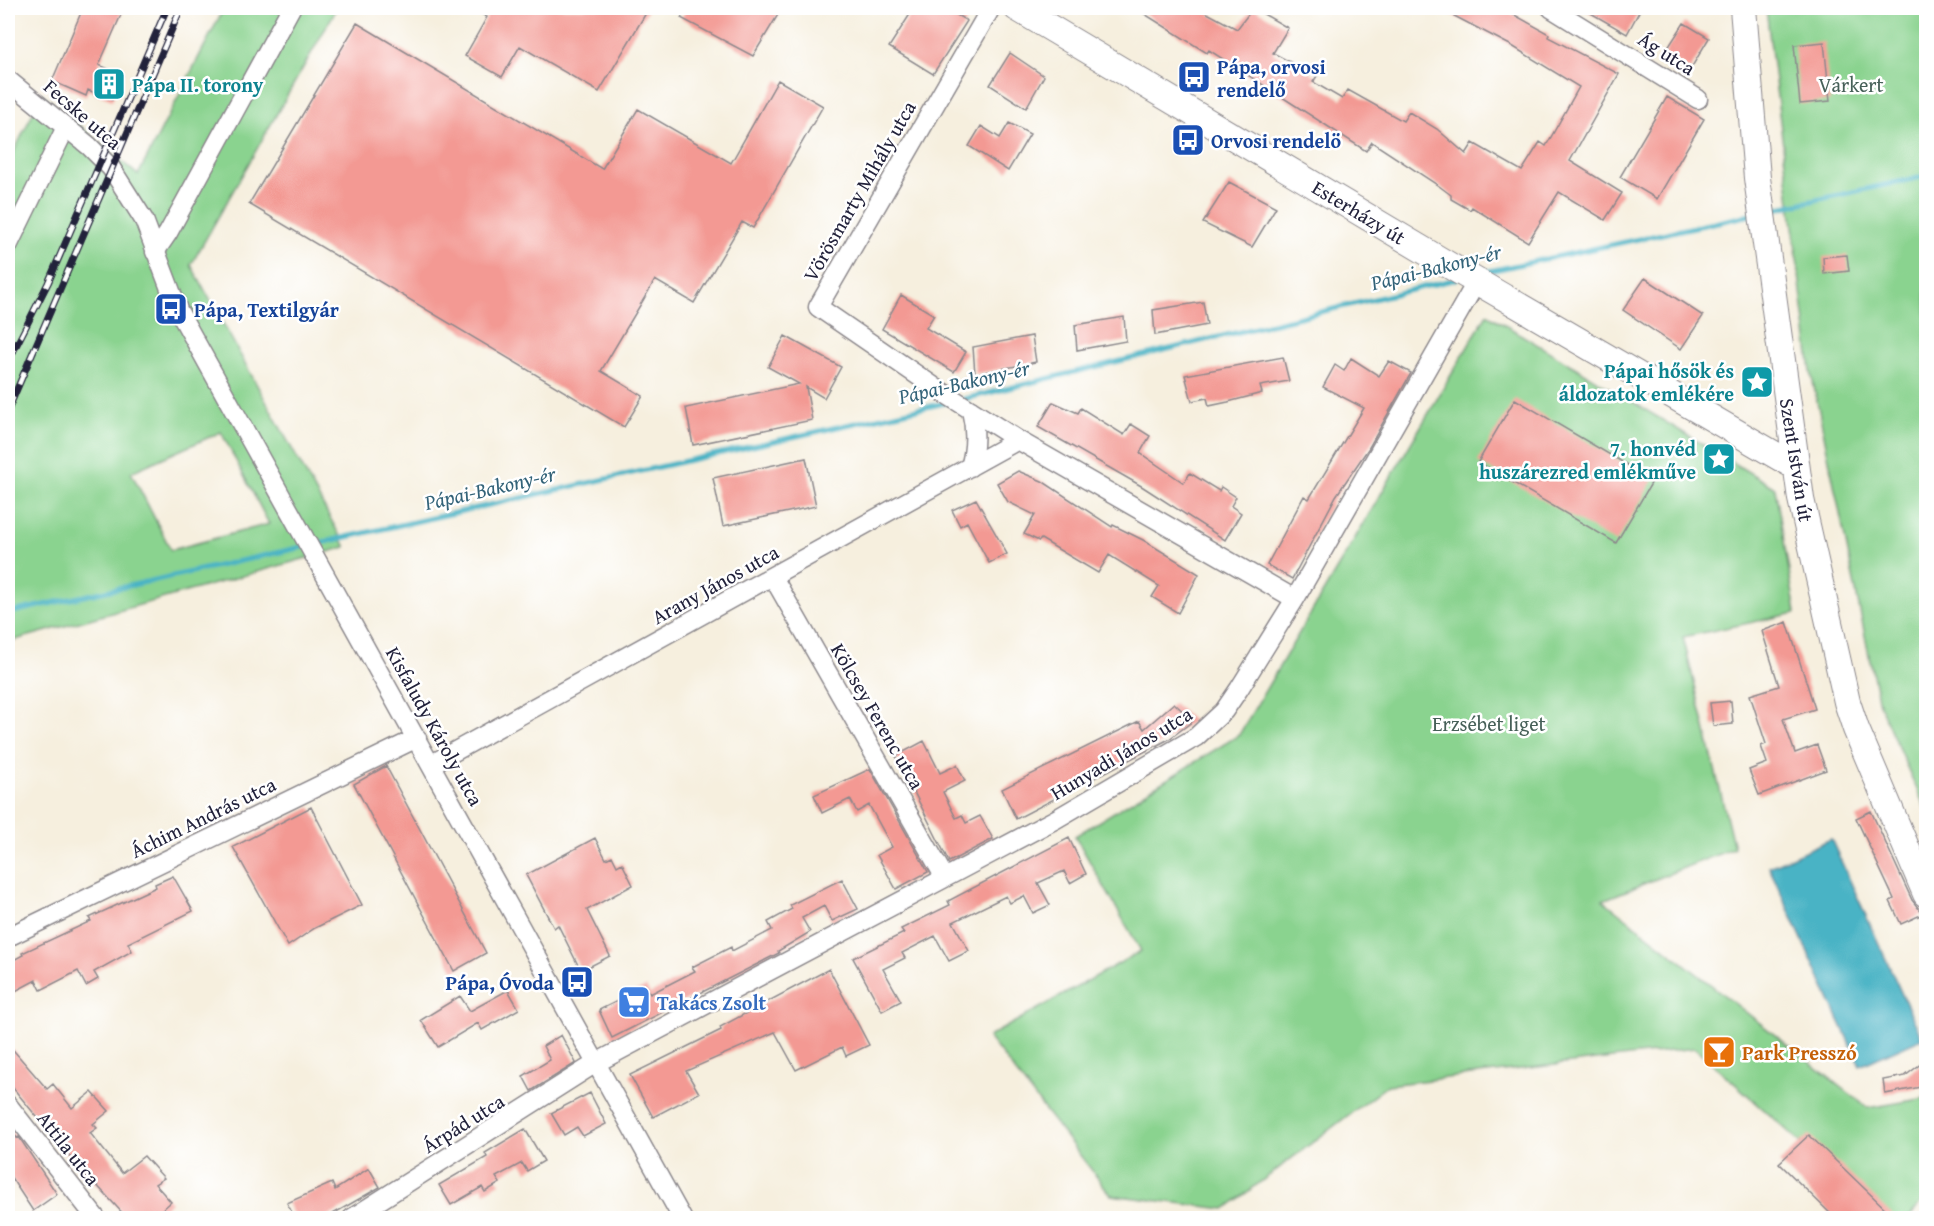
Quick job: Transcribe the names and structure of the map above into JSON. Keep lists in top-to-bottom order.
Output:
{
  "streets": {
    "street": [
      "Ág utca",
      "Fecske utca",
      "Vörösmarty Mihály utca",
      "Esterházy út",
      "Szent István út",
      "Arany János utca",
      "Kölcsey Ferenc utca",
      "Kisfaludy Károly utca",
      "Hunyadi János utca",
      "Áchim András utca",
      "Árpád utca",
      "Attila utca"
    ]
  },
  "crossings": [
    ["Fecske utca", "Kisfaludy Károly utca"],
    ["Esterházy út", "Szent István út"],
    ["Esterházy út", "Hunyadi János utca"],
    ["Arany János utca", "Kölcsey Ferenc utca"],
    ["Arany János utca", "Kisfaludy Károly utca"],
    ["Kölcsey Ferenc utca", "Hunyadi János utca"],
    ["Kisfaludy Károly utca", "Hunyadi János utca"],
    ["Kisfaludy Károly utca", "Áchim András utca"],
    ["Kisfaludy Károly utca", "Árpád utca"],
    ["Hunyadi János utca", "Árpád utca"]
  ],
  "water": ["Pápai-Bakony-ér"],
  "parks": ["Várkert", "Erzsébet liget"],
  "places": {
    "bus stop": [
      "Pápa, orvosi rendelő",
      "Orvosi rendelö",
      "Pápa, Textilgyár",
      "Pápa, Óvoda"
    ],
    "building": ["Pápa II. torony"],
    "place": ["Pápai hősök és áldozatok emlékére", "7. honvéd huszárezred emlékműve"],
    "supermarket": ["Takács Zsolt"],
    "bar": ["Park Presszó"]
  }
}
